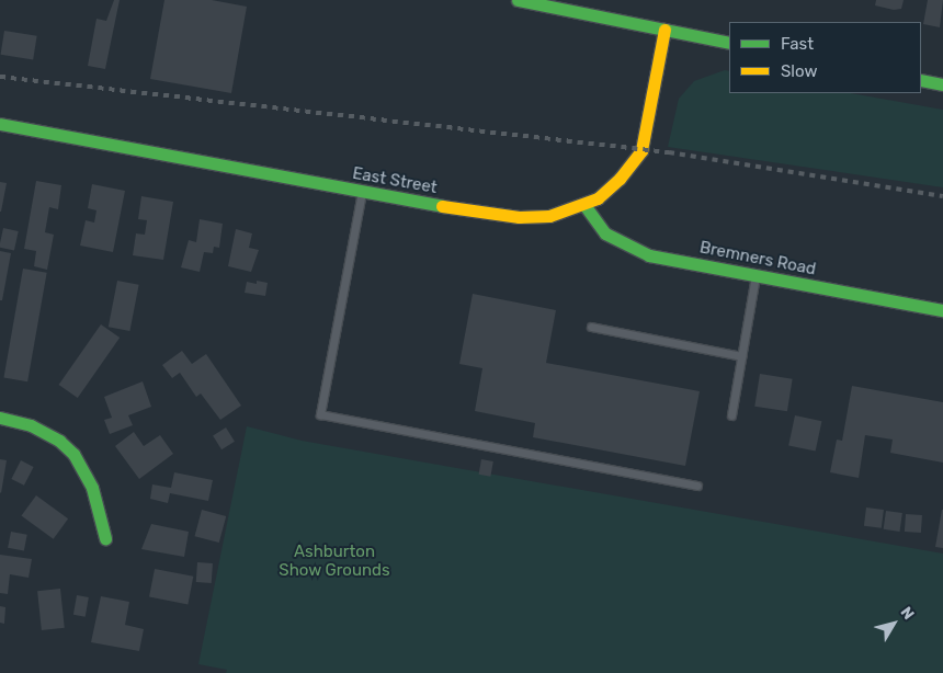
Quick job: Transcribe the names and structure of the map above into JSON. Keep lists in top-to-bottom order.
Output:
{
  "streets": {
    "main road": ["East Street", "Bremners Road"]
  },
  "crossings": [
    ["East Street", "Bremners Road"]
  ],
  "parks": ["Ashburton Show Grounds"],
  "legend": ["Fast", "Slow"],
  "north": "top right"
}
